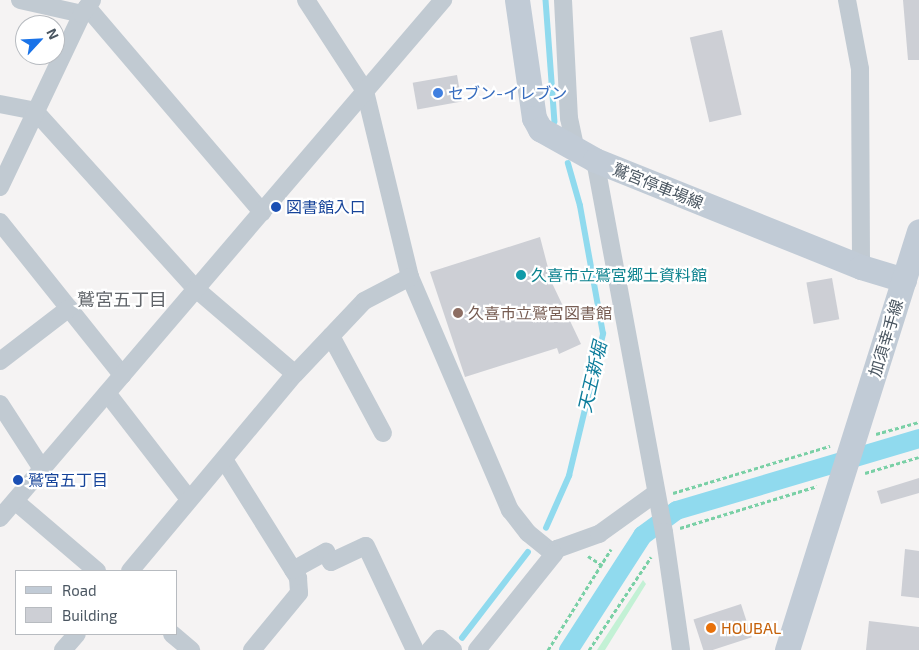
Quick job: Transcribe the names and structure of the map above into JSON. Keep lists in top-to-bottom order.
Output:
{
  "streets": {
    "main road": ["鷲宮停車場線", "加須幸手線"]
  },
  "crossings": [
    ["鷲宮停車場線", "加須幸手線"]
  ],
  "districts": ["鷲宮五丁目"],
  "water": ["天王新堀"],
  "places": [
    "セブン-イレブン",
    "図書館入口",
    "久喜市立鷲宮郷土資料館",
    "久喜市立鷲宮図書館",
    "鷲宮五丁目",
    "HOUBAL"
  ],
  "legend": ["Road", "Building"],
  "north": "top right"
}
